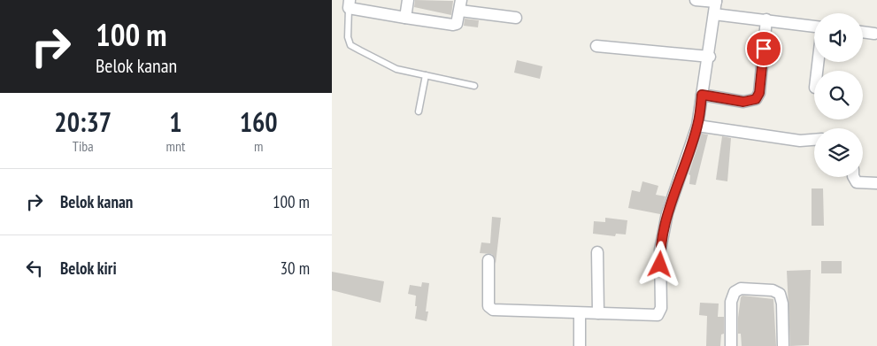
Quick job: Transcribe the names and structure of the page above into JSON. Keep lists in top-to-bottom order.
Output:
{
  "page": {
    "turn": ["100 m", "Belok kanan"],
    "eta": [
      "20:37",
      "Tiba",
      "1",
      "mnt",
      "160",
      "m"
    ],
    "list": [
      {
        "name": "Belok kanan",
        "value": "100 m"
      },
      {
        "name": "Belok kiri",
        "value": "30 m"
      }
    ]
  }
}
